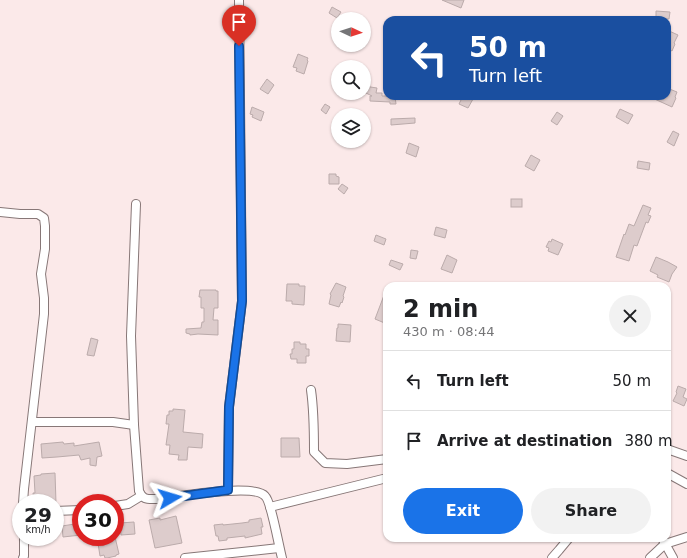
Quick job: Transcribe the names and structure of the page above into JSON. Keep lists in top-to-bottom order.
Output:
{
  "north": "right",
  "page": {
    "turn": ["50 m", "Turn left"],
    "heading": ["2 min", "430 m · 08:44"],
    "list": [
      {
        "name": "Turn left",
        "value": "50 m"
      },
      {
        "name": "Arrive at destination",
        "value": "380 m"
      }
    ],
    "buttons": ["Exit", "Share"],
    "speed": "29 km/h",
    "limit": "30"
  }
}
